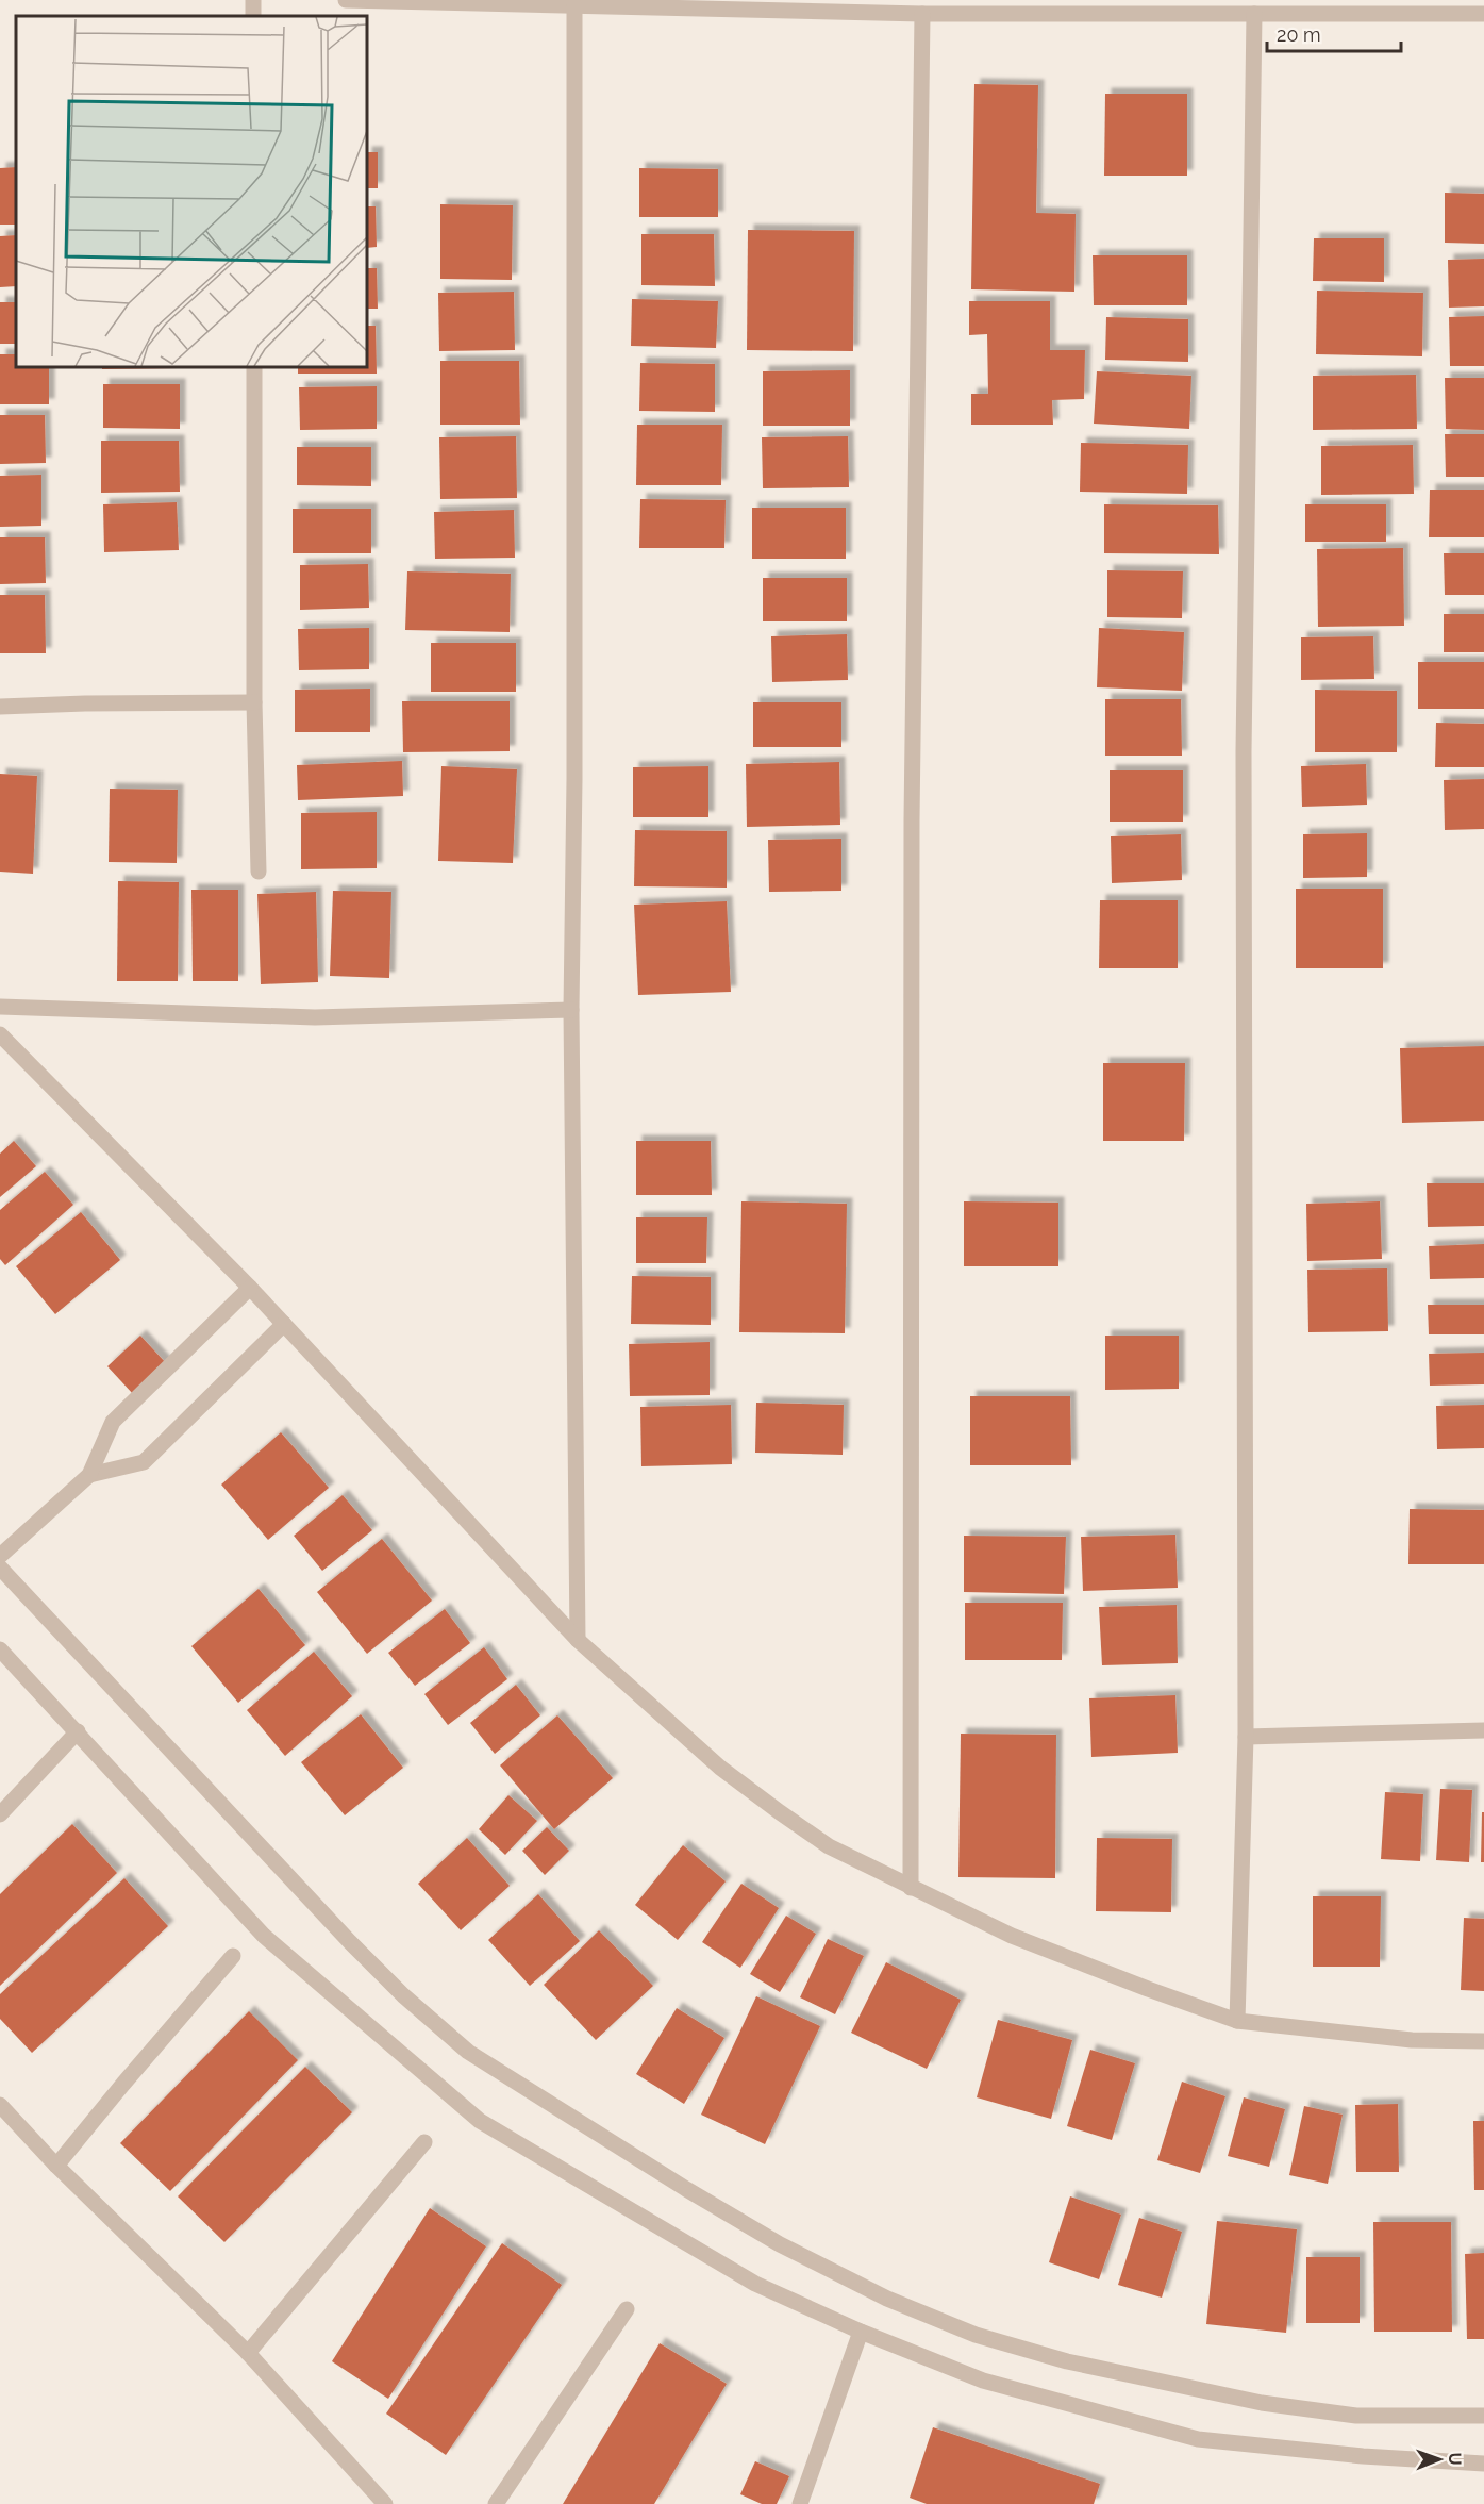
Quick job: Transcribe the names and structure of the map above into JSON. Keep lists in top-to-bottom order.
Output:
{
  "scale_bar": "20 m",
  "north": "right"
}
